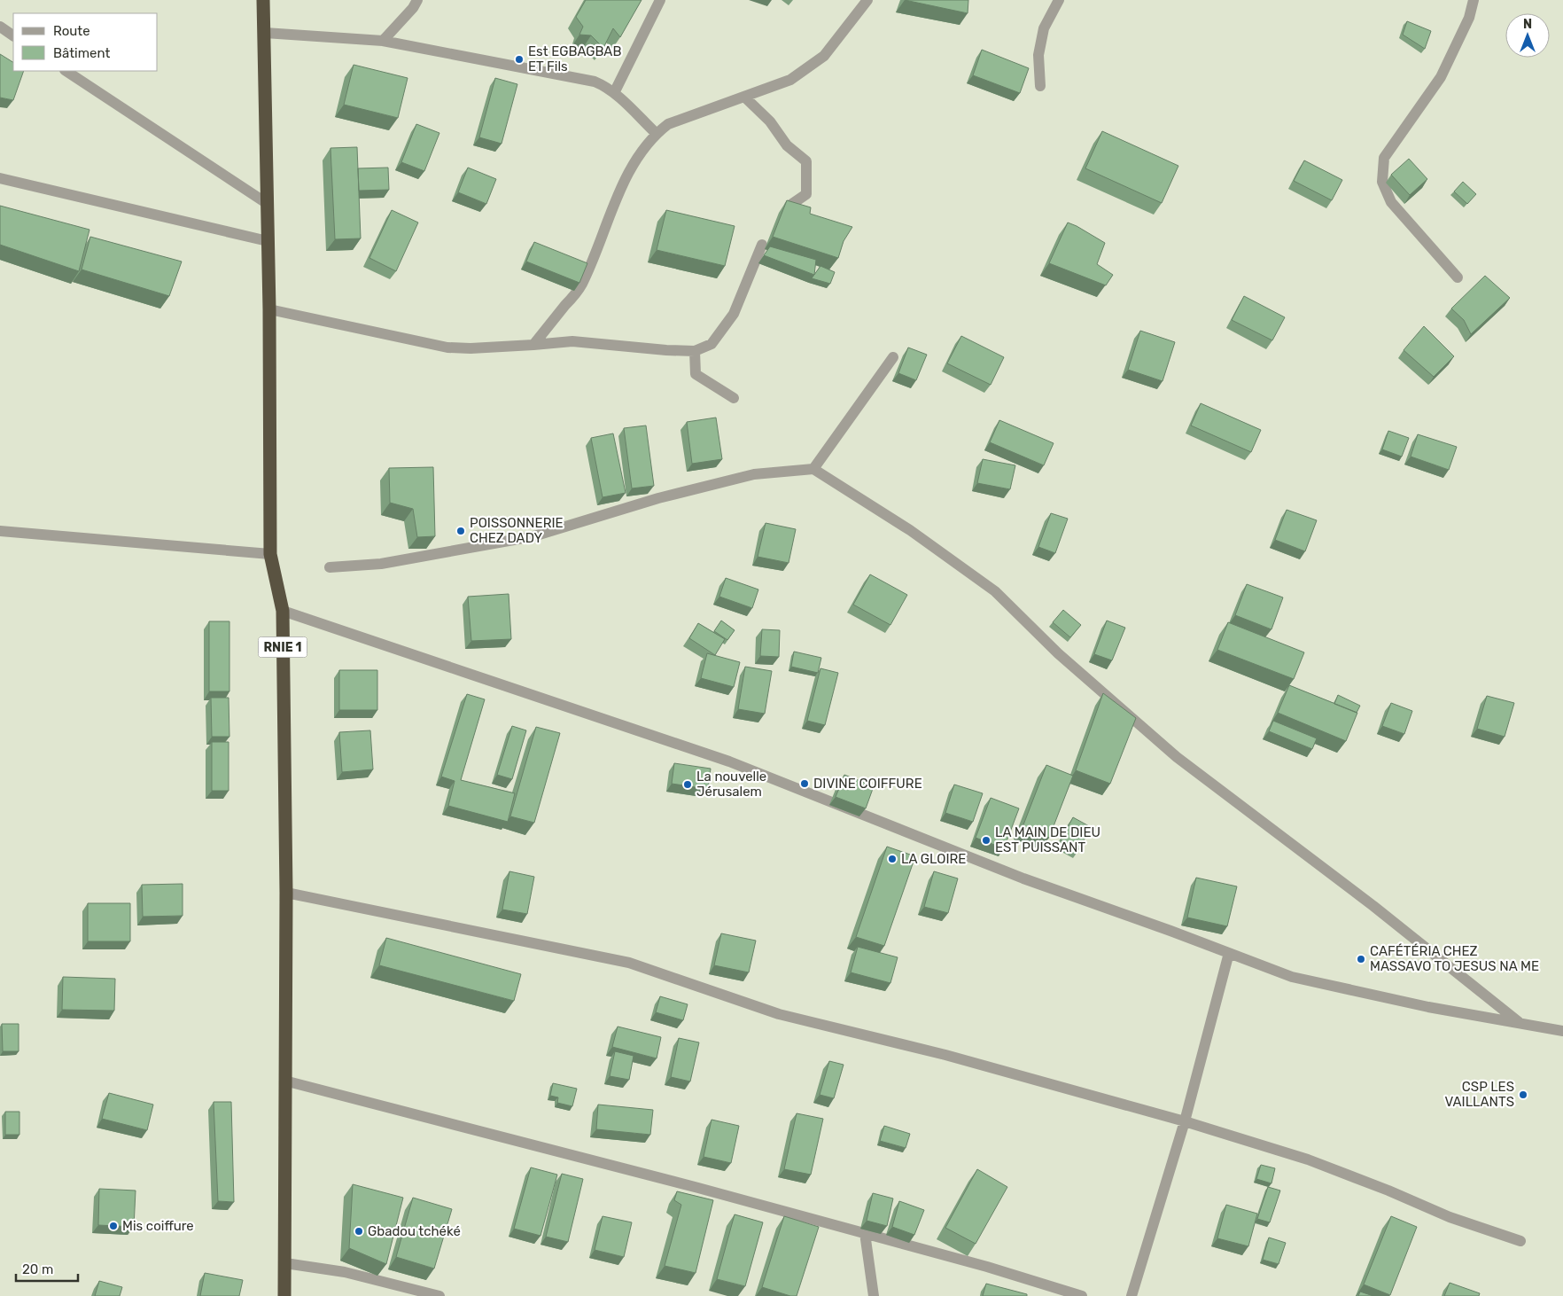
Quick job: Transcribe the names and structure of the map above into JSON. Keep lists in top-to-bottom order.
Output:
{
  "streets": {
    "highway": ["RNIE 1"]
  },
  "places": [
    "Est EGBAGBAB ET Fils",
    "POISSONNERIE CHEZ DADY",
    "DIVINE COIFFURE",
    "La nouvelle Jérusalem",
    "LA MAIN DE DIEU EST PUISSANT",
    "LA GLOIRE",
    "CAFÉTÉRIA CHEZ MASSAVO TO JESUS NA ME",
    "CSP LES VAILLANTS",
    "Mis coiffure",
    "Gbadou tchéké"
  ],
  "legend": ["Route", "Bâtiment"],
  "scale_bar": "20 m",
  "north": "top"
}
